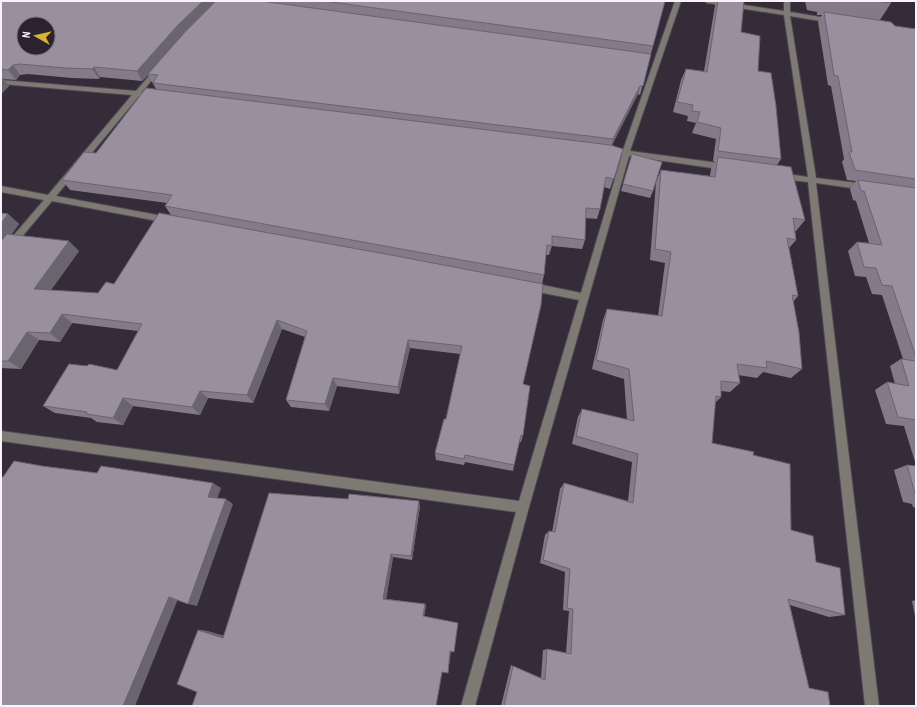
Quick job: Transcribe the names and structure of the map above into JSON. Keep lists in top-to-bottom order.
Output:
{
  "north": "left"
}
